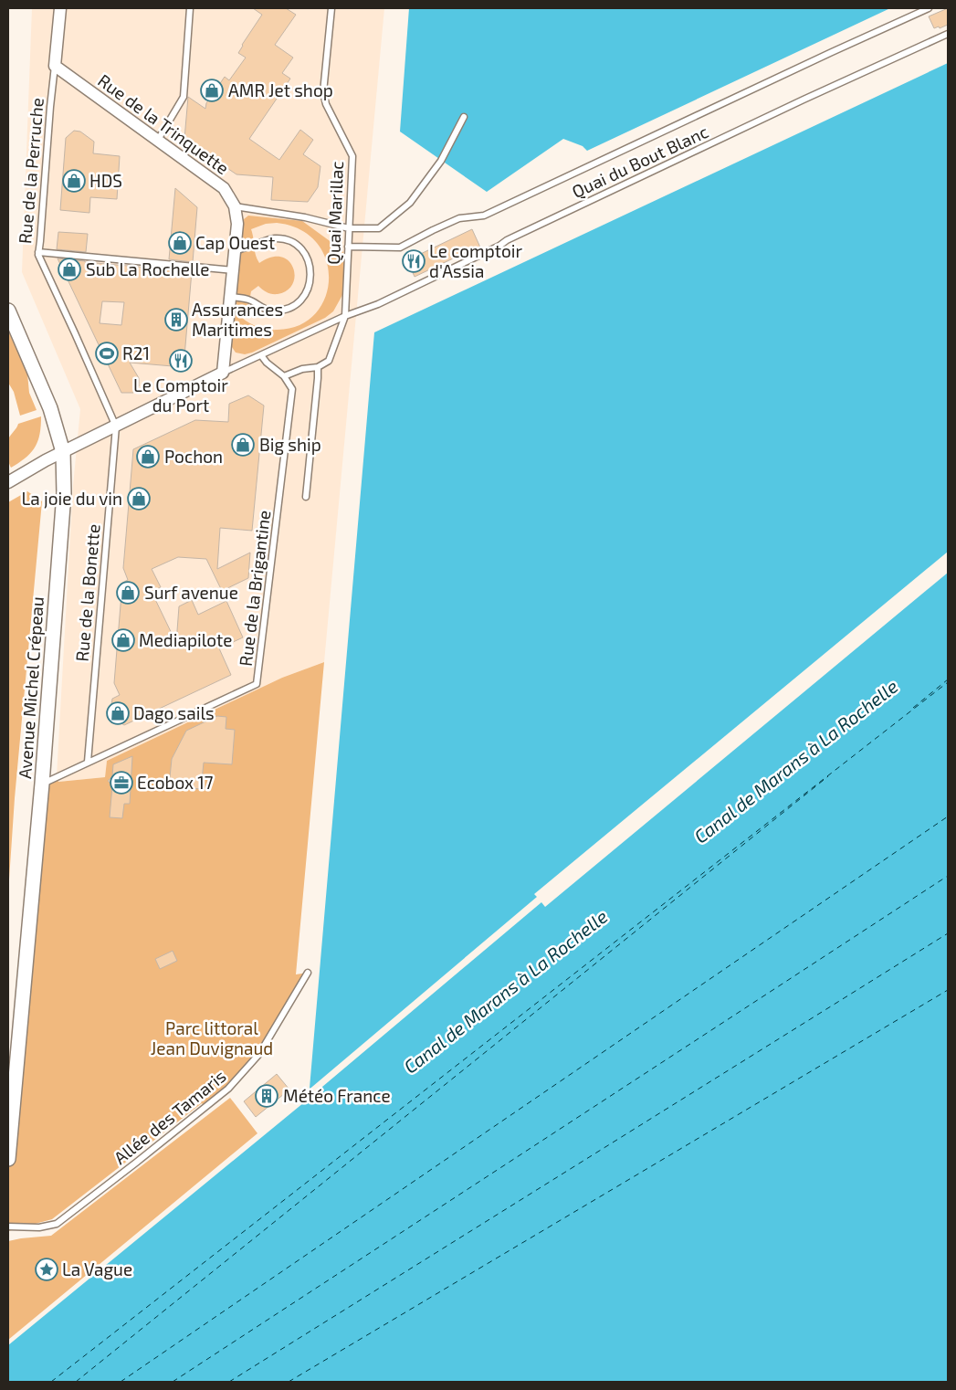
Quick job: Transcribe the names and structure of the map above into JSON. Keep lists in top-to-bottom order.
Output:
{
  "streets": {
    "street": ["Rue de la Trinquette", "Avenue Michel Crépeau"],
    "lane": [
      "Quai du Bout Blanc",
      "Rue de la Perruche",
      "Quai Marillac",
      "Rue de la Brigantine",
      "Rue de la Bonette",
      "Allée des Tamaris"
    ]
  },
  "crossings": [
    ["Rue de la Trinquette", "Quai du Bout Blanc"],
    ["Rue de la Trinquette", "Rue de la Perruche"],
    ["Quai du Bout Blanc", "Quai Marillac"],
    ["Rue de la Perruche", "Rue de la Bonette"],
    ["Rue de la Brigantine", "Rue de la Bonette"],
    ["Rue de la Brigantine", "Avenue Michel Crépeau"]
  ],
  "water": ["Canal de Marans à La Rochelle"],
  "parks": ["Parc littoral Jean Duvignaud"],
  "places": {
    "shop": [
      "AMR Jet shop",
      "HDS",
      "Cap Ouest",
      "Sub La Rochelle",
      "Big ship",
      "Pochon",
      "La joie du vin",
      "Surf avenue",
      "Mediapilote",
      "Dago sails"
    ],
    "restaurant": ["Le comptoir d'Assia", "Le Comptoir du Port"],
    "building": ["Assurances Maritimes", "Météo France"],
    "sports": ["R21"],
    "office": ["Ecobox 17"],
    "place": ["La Vague"]
  }
}
